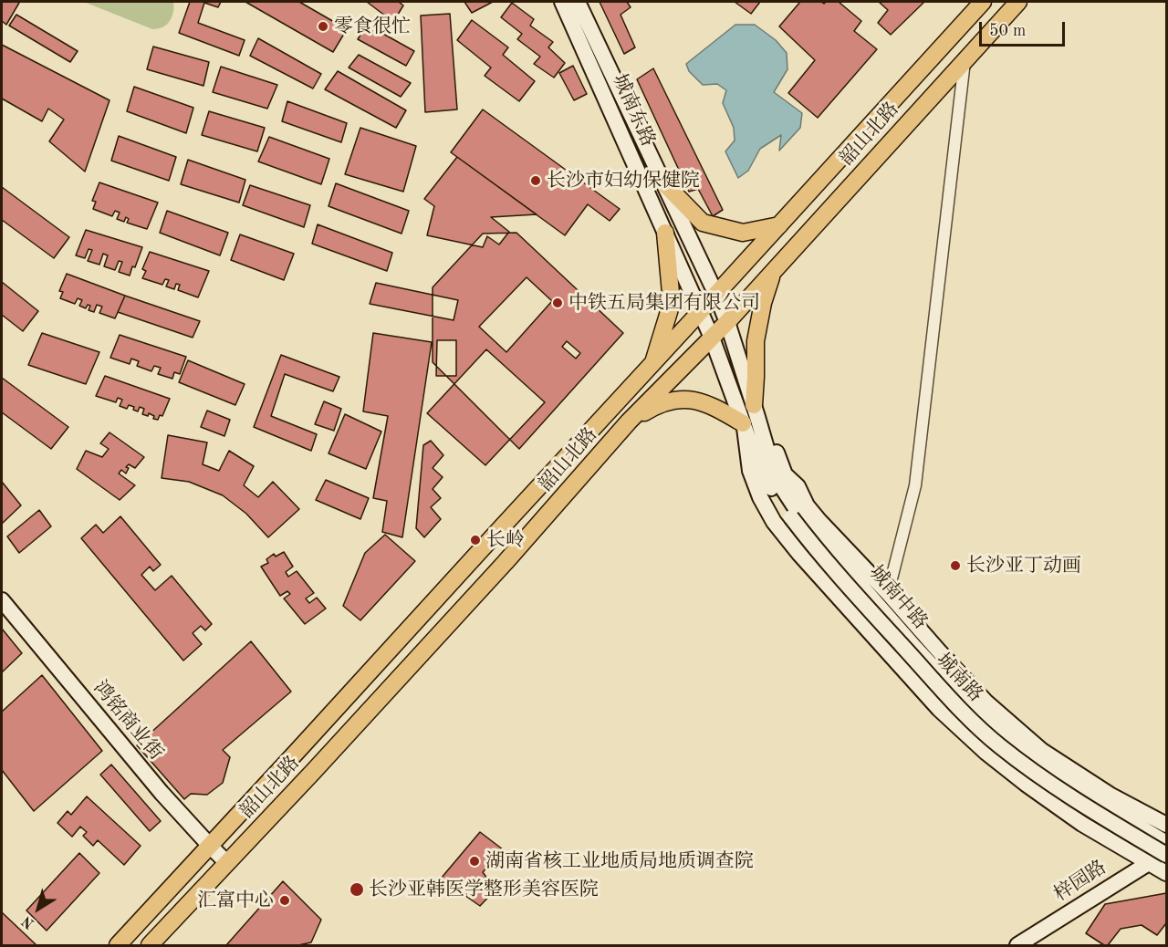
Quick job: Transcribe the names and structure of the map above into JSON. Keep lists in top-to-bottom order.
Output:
{
  "streets": {
    "main road": [
      "城南东路",
      "韶山北路",
      "城南中路",
      "城南路",
      "鸿铭商业街",
      "梓园路"
    ]
  },
  "crossings": [
    ["城南东路", "韶山北路"],
    ["城南东路", "城南中路"],
    ["城南东路", "城南路"],
    ["韶山北路", "鸿铭商业街"],
    ["城南中路", "城南路"],
    ["城南路", "梓园路"]
  ],
  "places": [
    "零食很忙",
    "长沙市妇幼保健院",
    "中铁五局集团有限公司",
    "长岭",
    "长沙亚丁动画",
    "湖南省核工业地质局地质调查院",
    "长沙亚韩医学整形美容医院",
    "汇富中心"
  ],
  "scale_bar": "50 m",
  "north": "bottom left"
}
